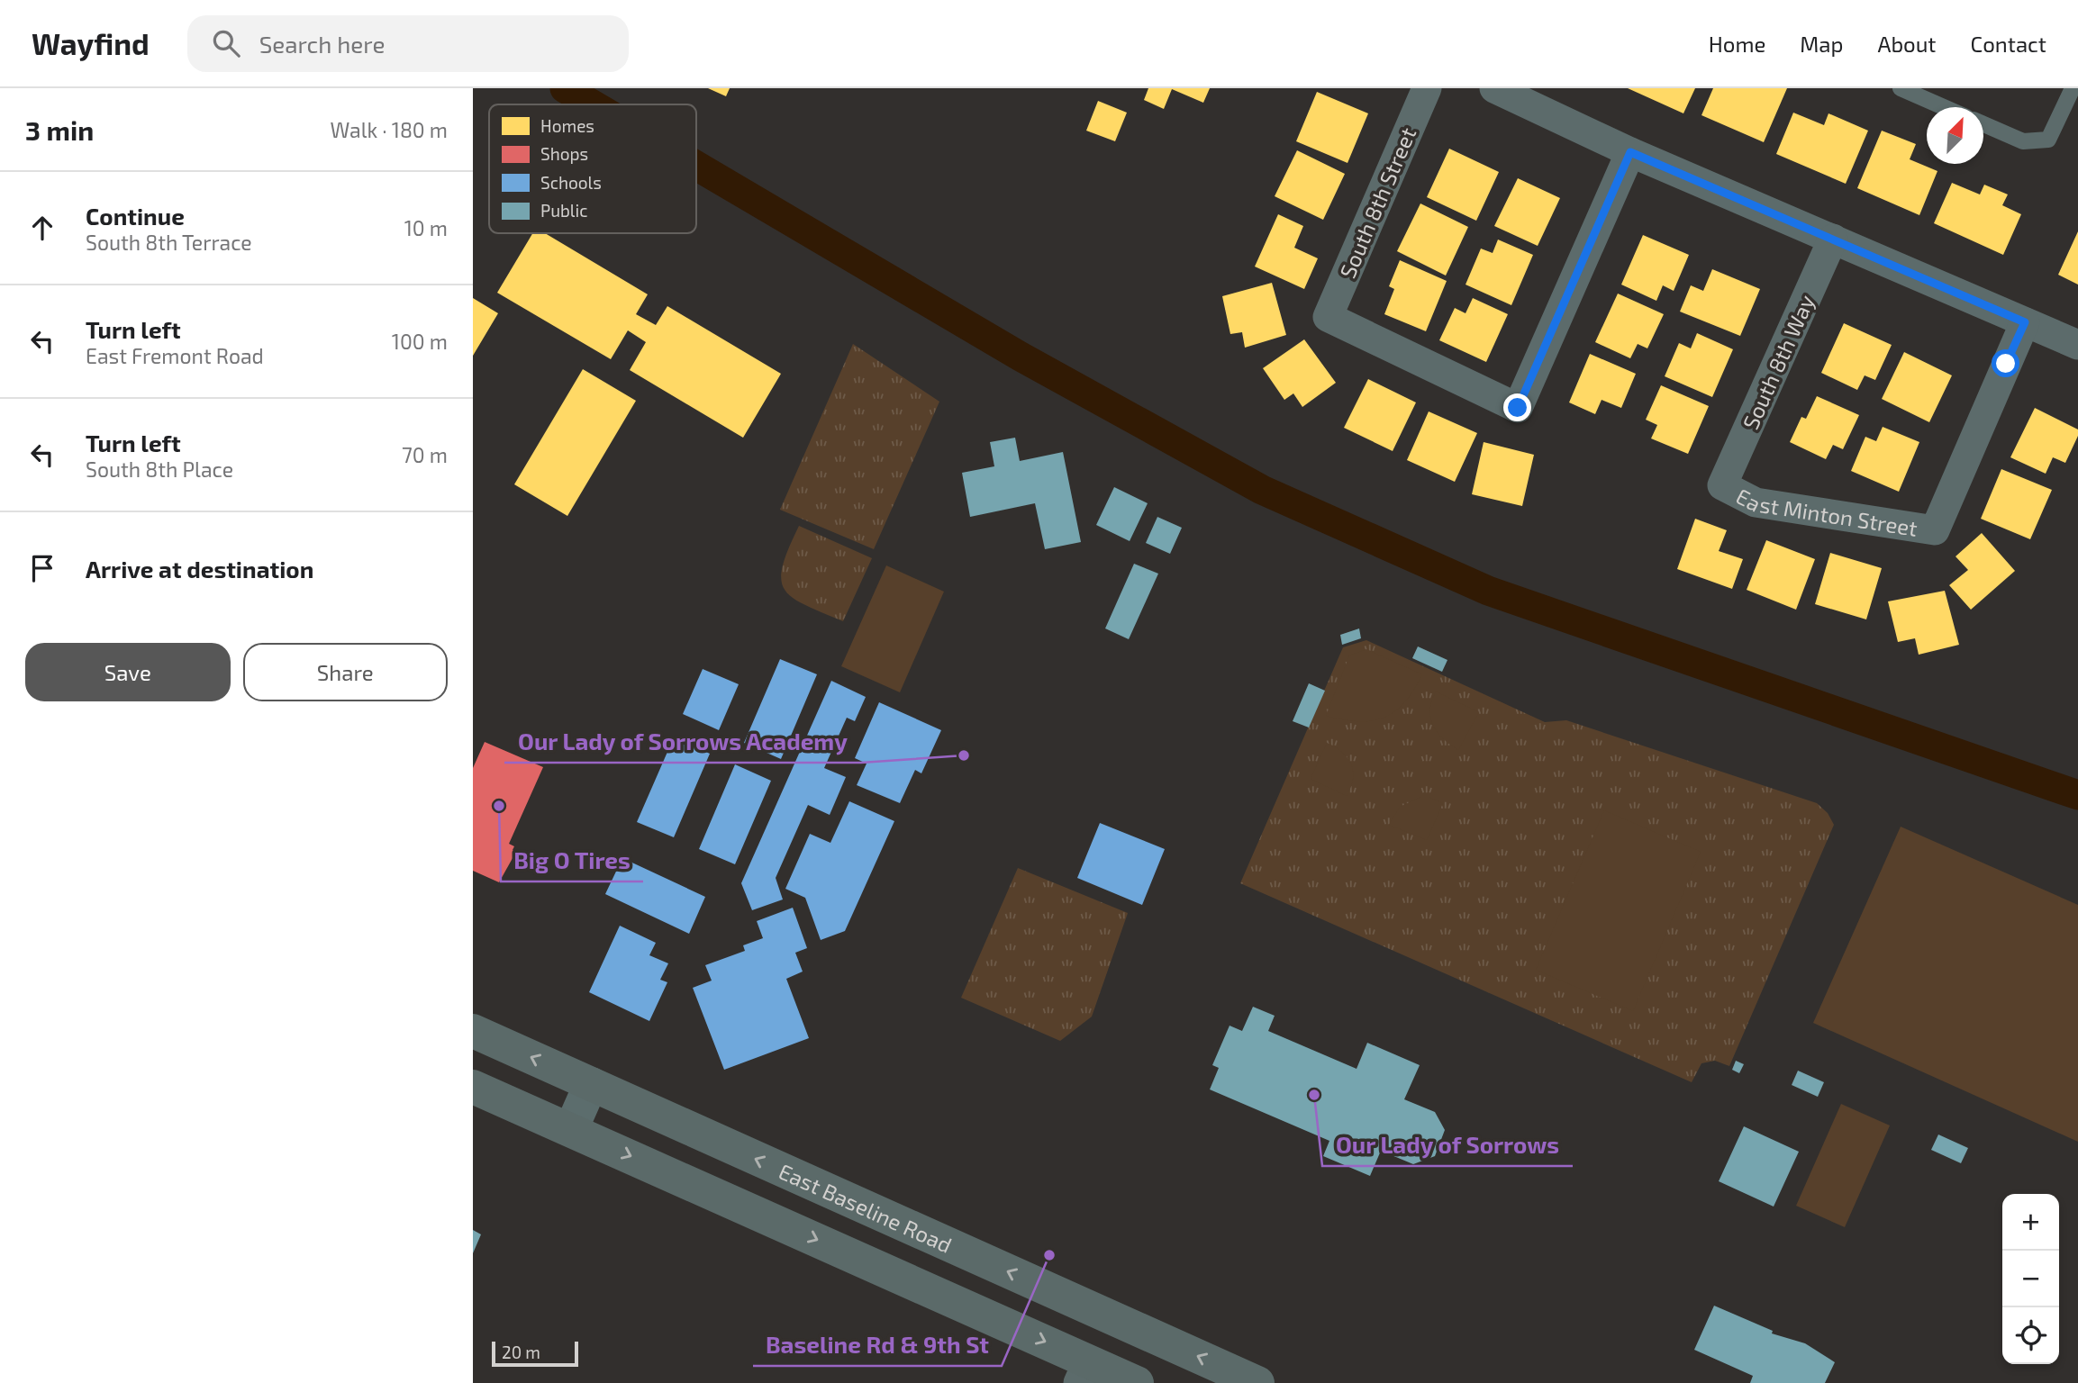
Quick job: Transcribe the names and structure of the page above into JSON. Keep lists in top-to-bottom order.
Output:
{
  "streets": {
    "main road": ["East Baseline Road"],
    "street": ["South 8th Street", "South 8th Way", "East Minton Street"]
  },
  "crossings": [
    ["South 8th Way", "East Minton Street"]
  ],
  "places": [
    "Our Lady of Sorrows Academy",
    "Big O Tires",
    "Our Lady of Sorrows",
    "Baseline Rd & 9th St"
  ],
  "legend": [
    "Homes",
    "Shops",
    "Schools",
    "Public"
  ],
  "scale_bar": "20 m",
  "north": "top right",
  "page": {
    "header": "Wayfind",
    "search": "Search here",
    "nav": [
      "Home",
      "Map",
      "About",
      "Contact"
    ],
    "heading": ["3 min", "Walk · 180 m"],
    "list": [
      ["Continue", "South 8th Terrace", "10 m"],
      ["Turn left", "East Fremont Road", "100 m"],
      ["Turn left", "South 8th Place", "70 m"],
      "Arrive at destination"
    ],
    "buttons": ["Save", "Share"],
    "map_buttons": ["+", "−"],
    "scale": "20 m"
  }
}
